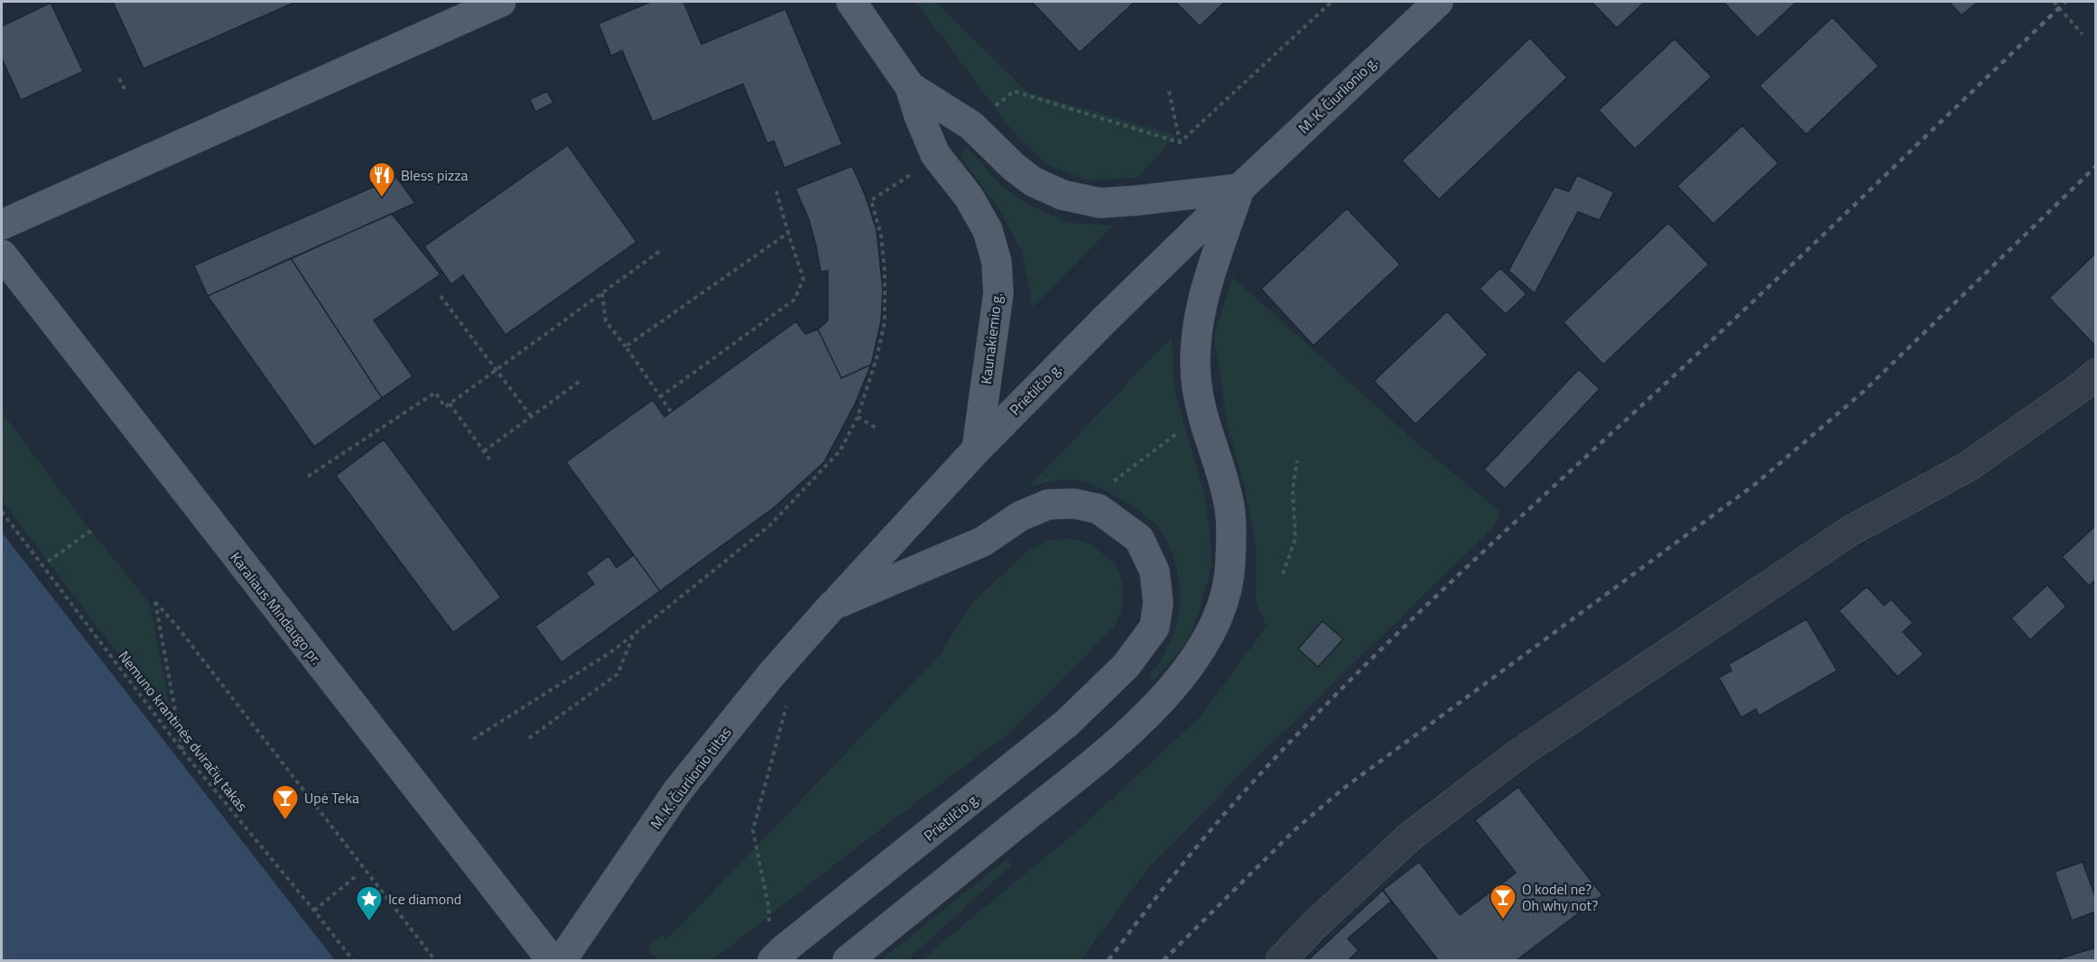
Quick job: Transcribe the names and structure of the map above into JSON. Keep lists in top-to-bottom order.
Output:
{
  "streets": {
    "main road": [
      "M. K. Čiurlionio g.",
      "Kaunakiemio g.",
      "Prietilčio g.",
      "Karaliaus Mindaugo pr.",
      "M. K. Čiurlionio tiltas"
    ],
    "path": ["Nemuno krantinės dviračių takas"]
  },
  "crossings": [
    ["M. K. Čiurlionio g.", "Kaunakiemio g."],
    ["M. K. Čiurlionio g.", "Prietilčio g."],
    ["Kaunakiemio g.", "Prietilčio g."],
    ["Prietilčio g.", "M. K. Čiurlionio tiltas"]
  ],
  "places": {
    "restaurant": ["Bless pizza"],
    "bar": ["Upė Teka", "O kodel ne? Oh why not?"],
    "place": ["Ice diamond"]
  }
}
